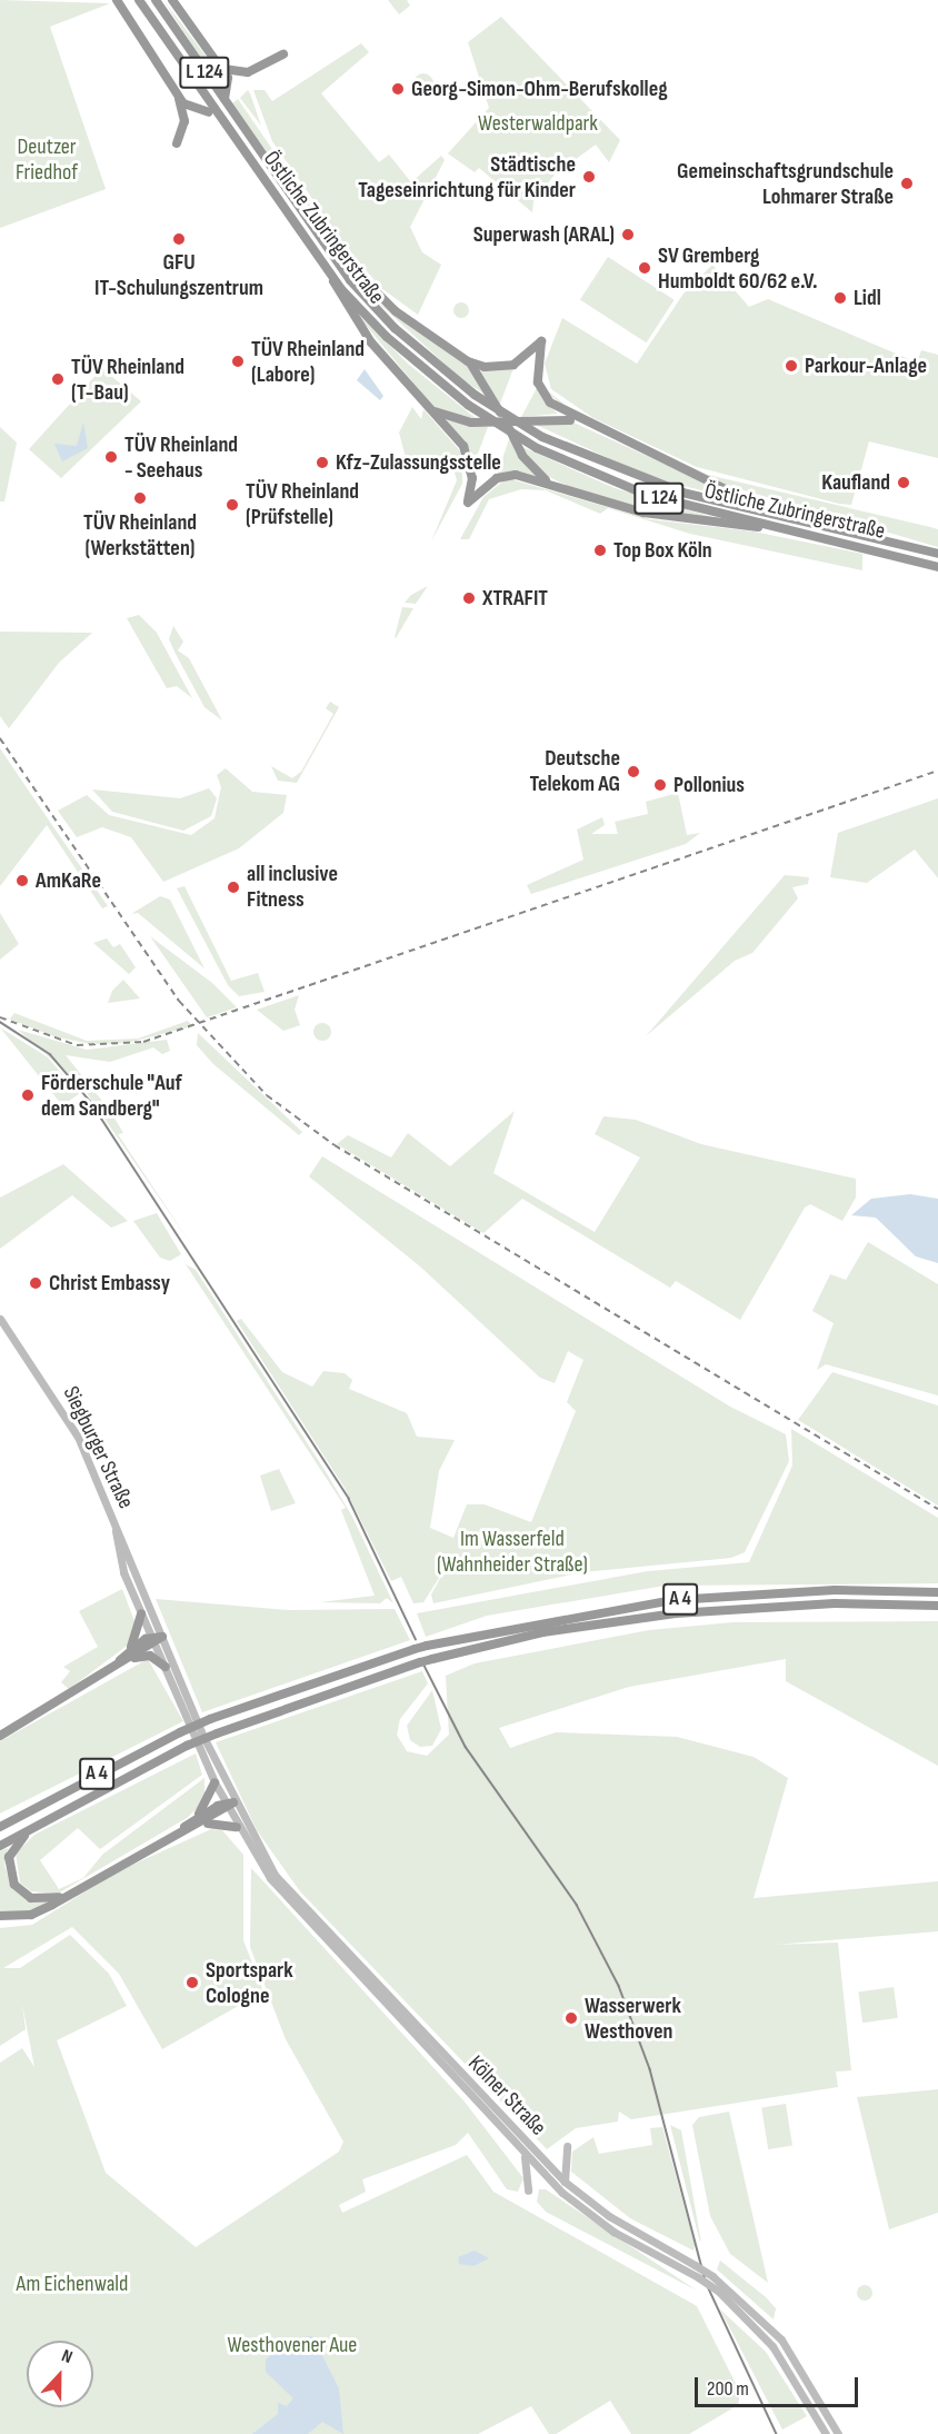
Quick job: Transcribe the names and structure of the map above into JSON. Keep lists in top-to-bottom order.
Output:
{
  "streets": {
    "highway": ["L 124", "Östliche Zubringerstraße", "A 4"],
    "main road": ["Siegburger Straße", "Kölner Straße"]
  },
  "crossings": [
    ["Siegburger Straße", "Kölner Straße"]
  ],
  "parks": [
    "Westerwaldpark",
    "Deutzer Friedhof",
    "Im Wasserfeld (Wahnheider Straße)",
    "Am Eichenwald",
    "Westhovener Aue"
  ],
  "places": [
    "Georg-Simon-Ohm-Berufskolleg",
    "Städtische Tageseinrichtung für Kinder",
    "Gemeinschaftsgrundschule Lohmarer Straße",
    "Superwash (ARAL)",
    "GFU IT-Schulungszentrum",
    "SV Gremberg Humboldt 60/62 e.V.",
    "Lidl",
    "TÜV Rheinland (Labore)",
    "Parkour-Anlage",
    "TÜV Rheinland (T-Bau)",
    "TÜV Rheinland - Seehaus",
    "Kfz-Zulassungsstelle",
    "Kaufland",
    "TÜV Rheinland (Werkstätten)",
    "TÜV Rheinland (Prüfstelle)",
    "Top Box Köln",
    "XTRAFIT",
    "Deutsche Telekom AG",
    "Pollonius",
    "AmKaRe",
    "all inclusive Fitness",
    "Förderschule \"Auf dem Sandberg\"",
    "Christ Embassy",
    "Sportspark Cologne",
    "Wasserwerk Westhoven"
  ],
  "scale_bar": "200 m",
  "north": "top"
}
